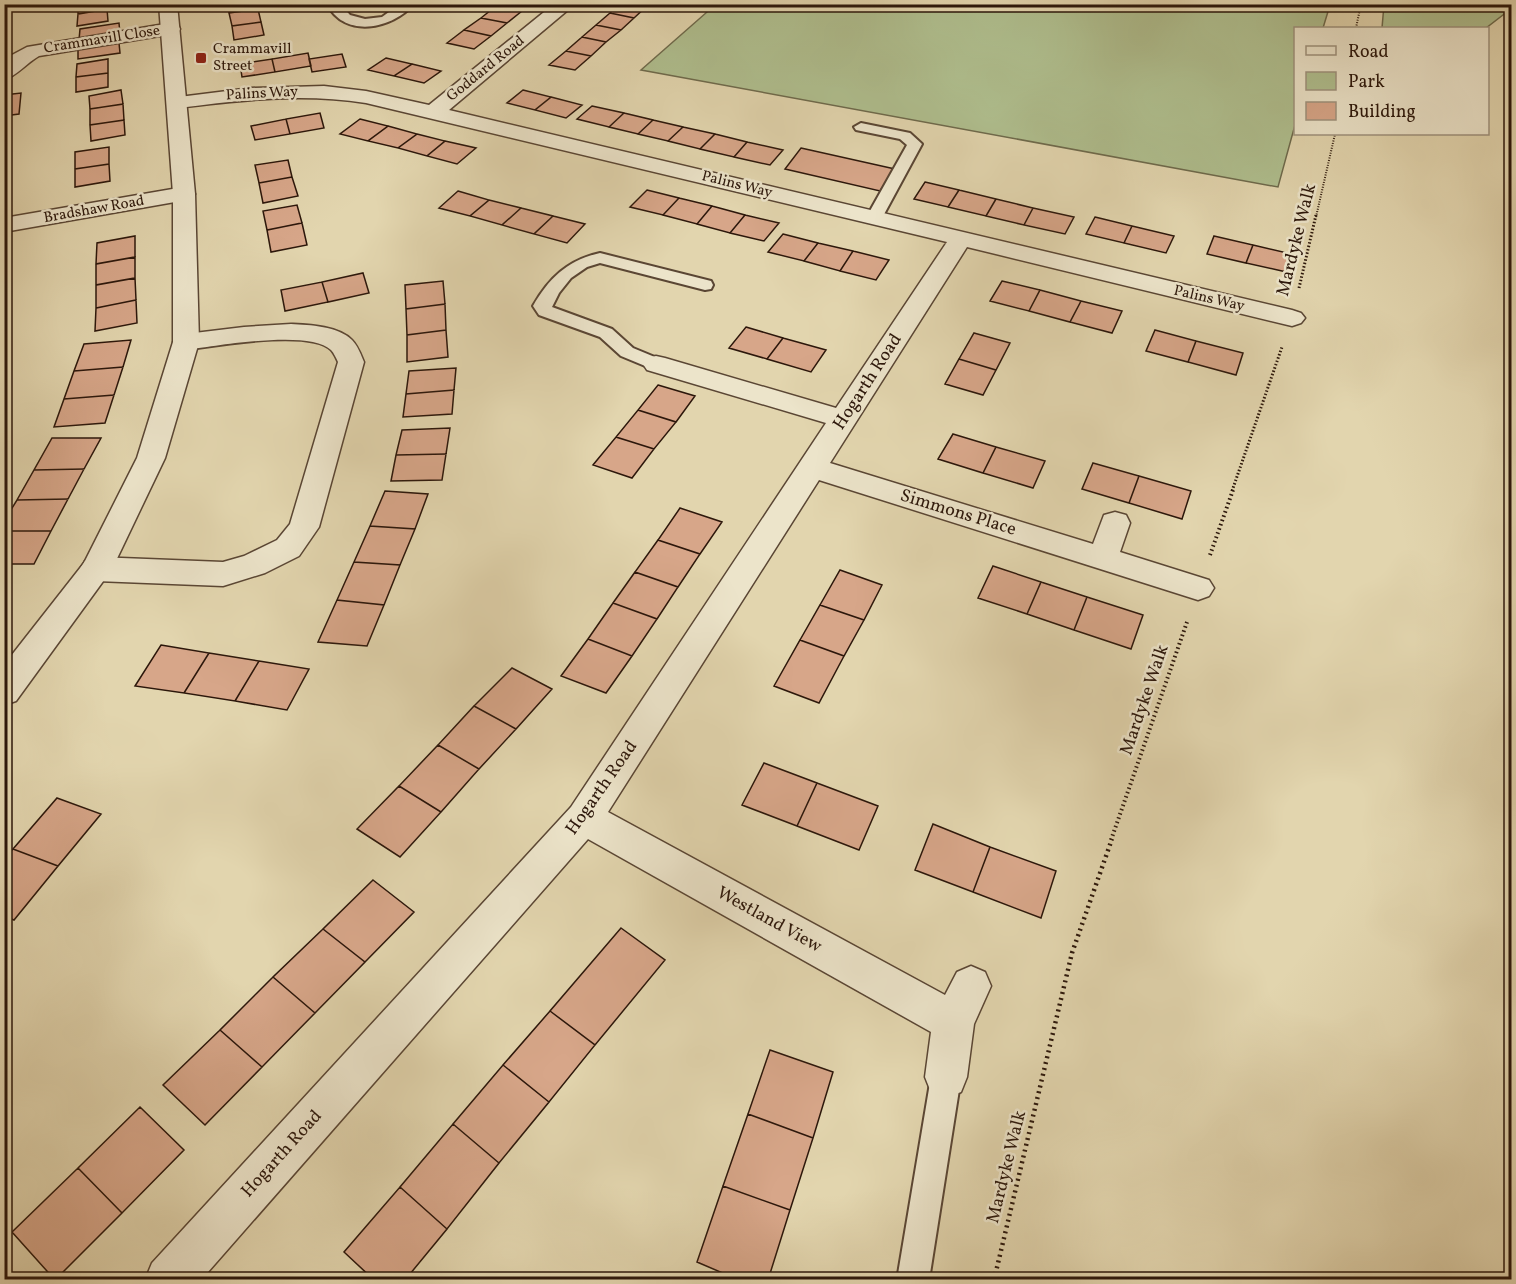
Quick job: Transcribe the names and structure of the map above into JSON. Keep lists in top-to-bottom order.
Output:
{
  "streets": {
    "street": [
      "Crammavill Close",
      "Goddard Road",
      "Palins Way",
      "Bradshaw Road",
      "Hogarth Road",
      "Simmons Place",
      "Westland View"
    ],
    "path": ["Mardyke Walk"]
  },
  "crossings": [
    ["Goddard Road", "Palins Way"],
    ["Palins Way", "Mardyke Walk"],
    ["Palins Way", "Hogarth Road"],
    ["Mardyke Walk", "Simmons Place"],
    ["Hogarth Road", "Simmons Place"],
    ["Hogarth Road", "Westland View"]
  ],
  "places": {
    "transit": ["Crammavill Street"]
  },
  "legend": ["Road", "Park", "Building"]
}
